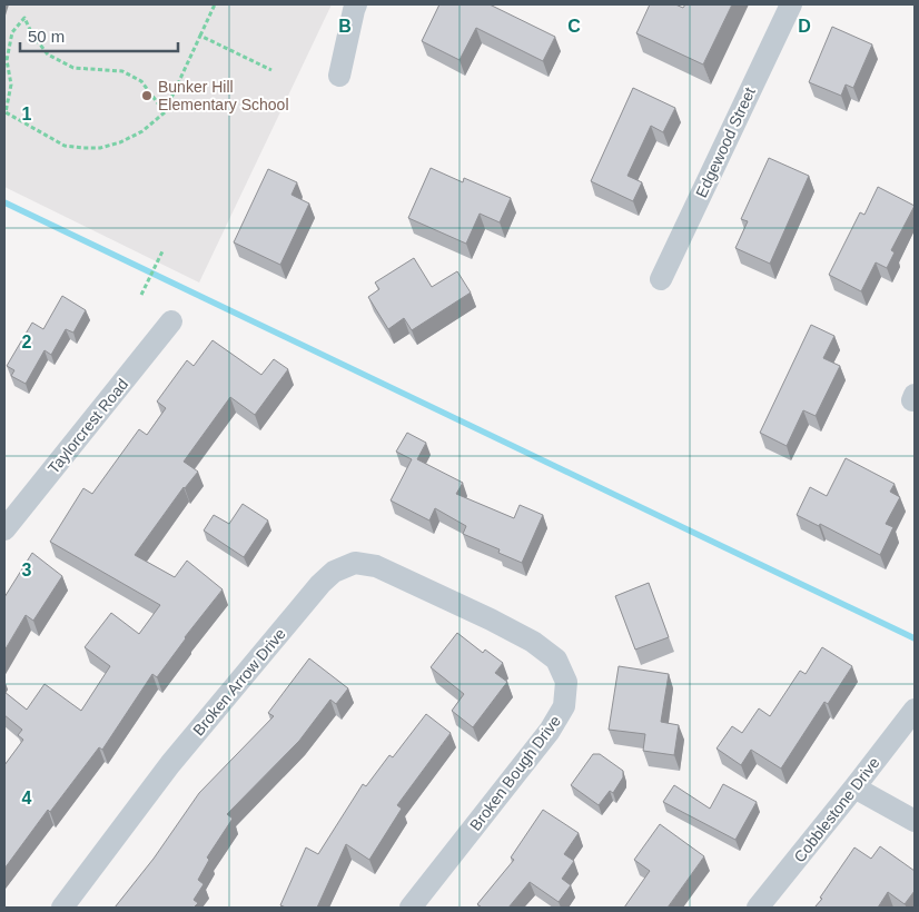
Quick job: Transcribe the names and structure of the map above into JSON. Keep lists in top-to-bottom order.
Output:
{
  "streets": {
    "street": [
      "Edgewood Street",
      "Taylorcrest Road",
      "Broken Arrow Drive",
      "Broken Bough Drive",
      "Cobblestone Drive"
    ]
  },
  "crossings": [
    ["Broken Arrow Drive", "Broken Bough Drive"]
  ],
  "places": ["Bunker Hill Elementary School"],
  "scale_bar": "50 m",
  "grid": {
    "columns": ["B", "C", "D"],
    "rows": [
      "1",
      "2",
      "3",
      "4"
    ]
  }
}
